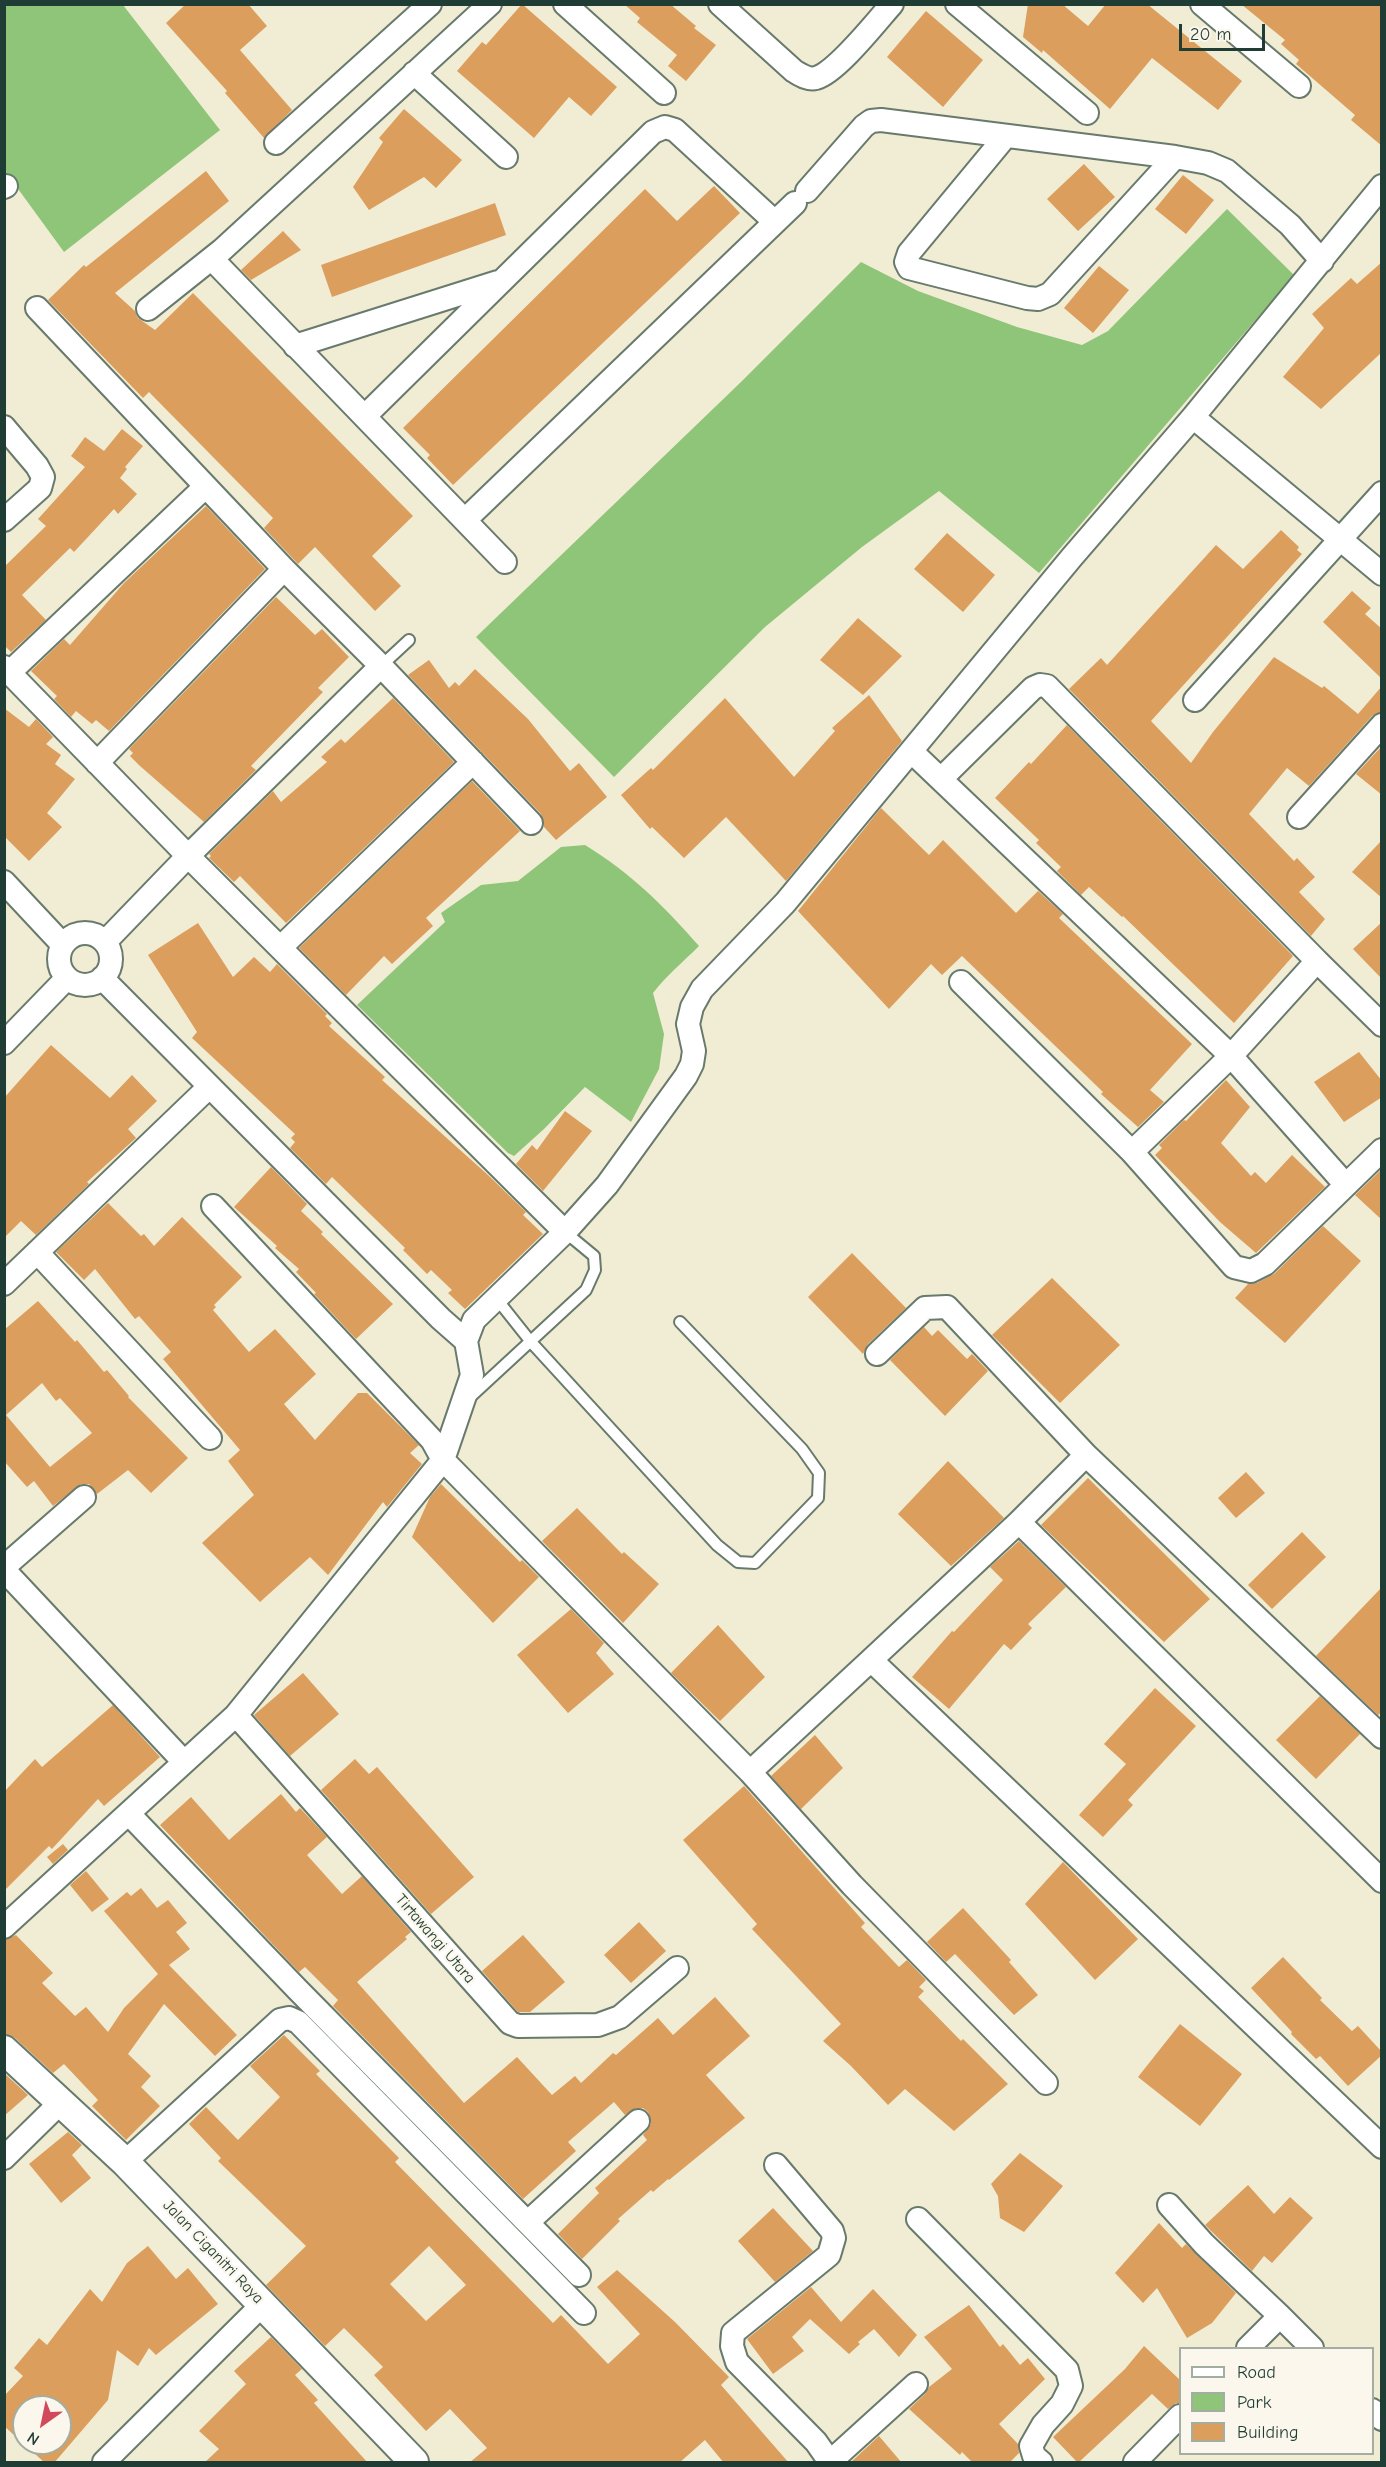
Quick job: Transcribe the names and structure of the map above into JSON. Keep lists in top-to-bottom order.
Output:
{
  "streets": {
    "street": ["Tirtawangi Utara", "Jalan Ciganitri Raya"]
  },
  "legend": ["Road", "Park", "Building"],
  "scale_bar": "20 m",
  "north": "bottom left"
}
